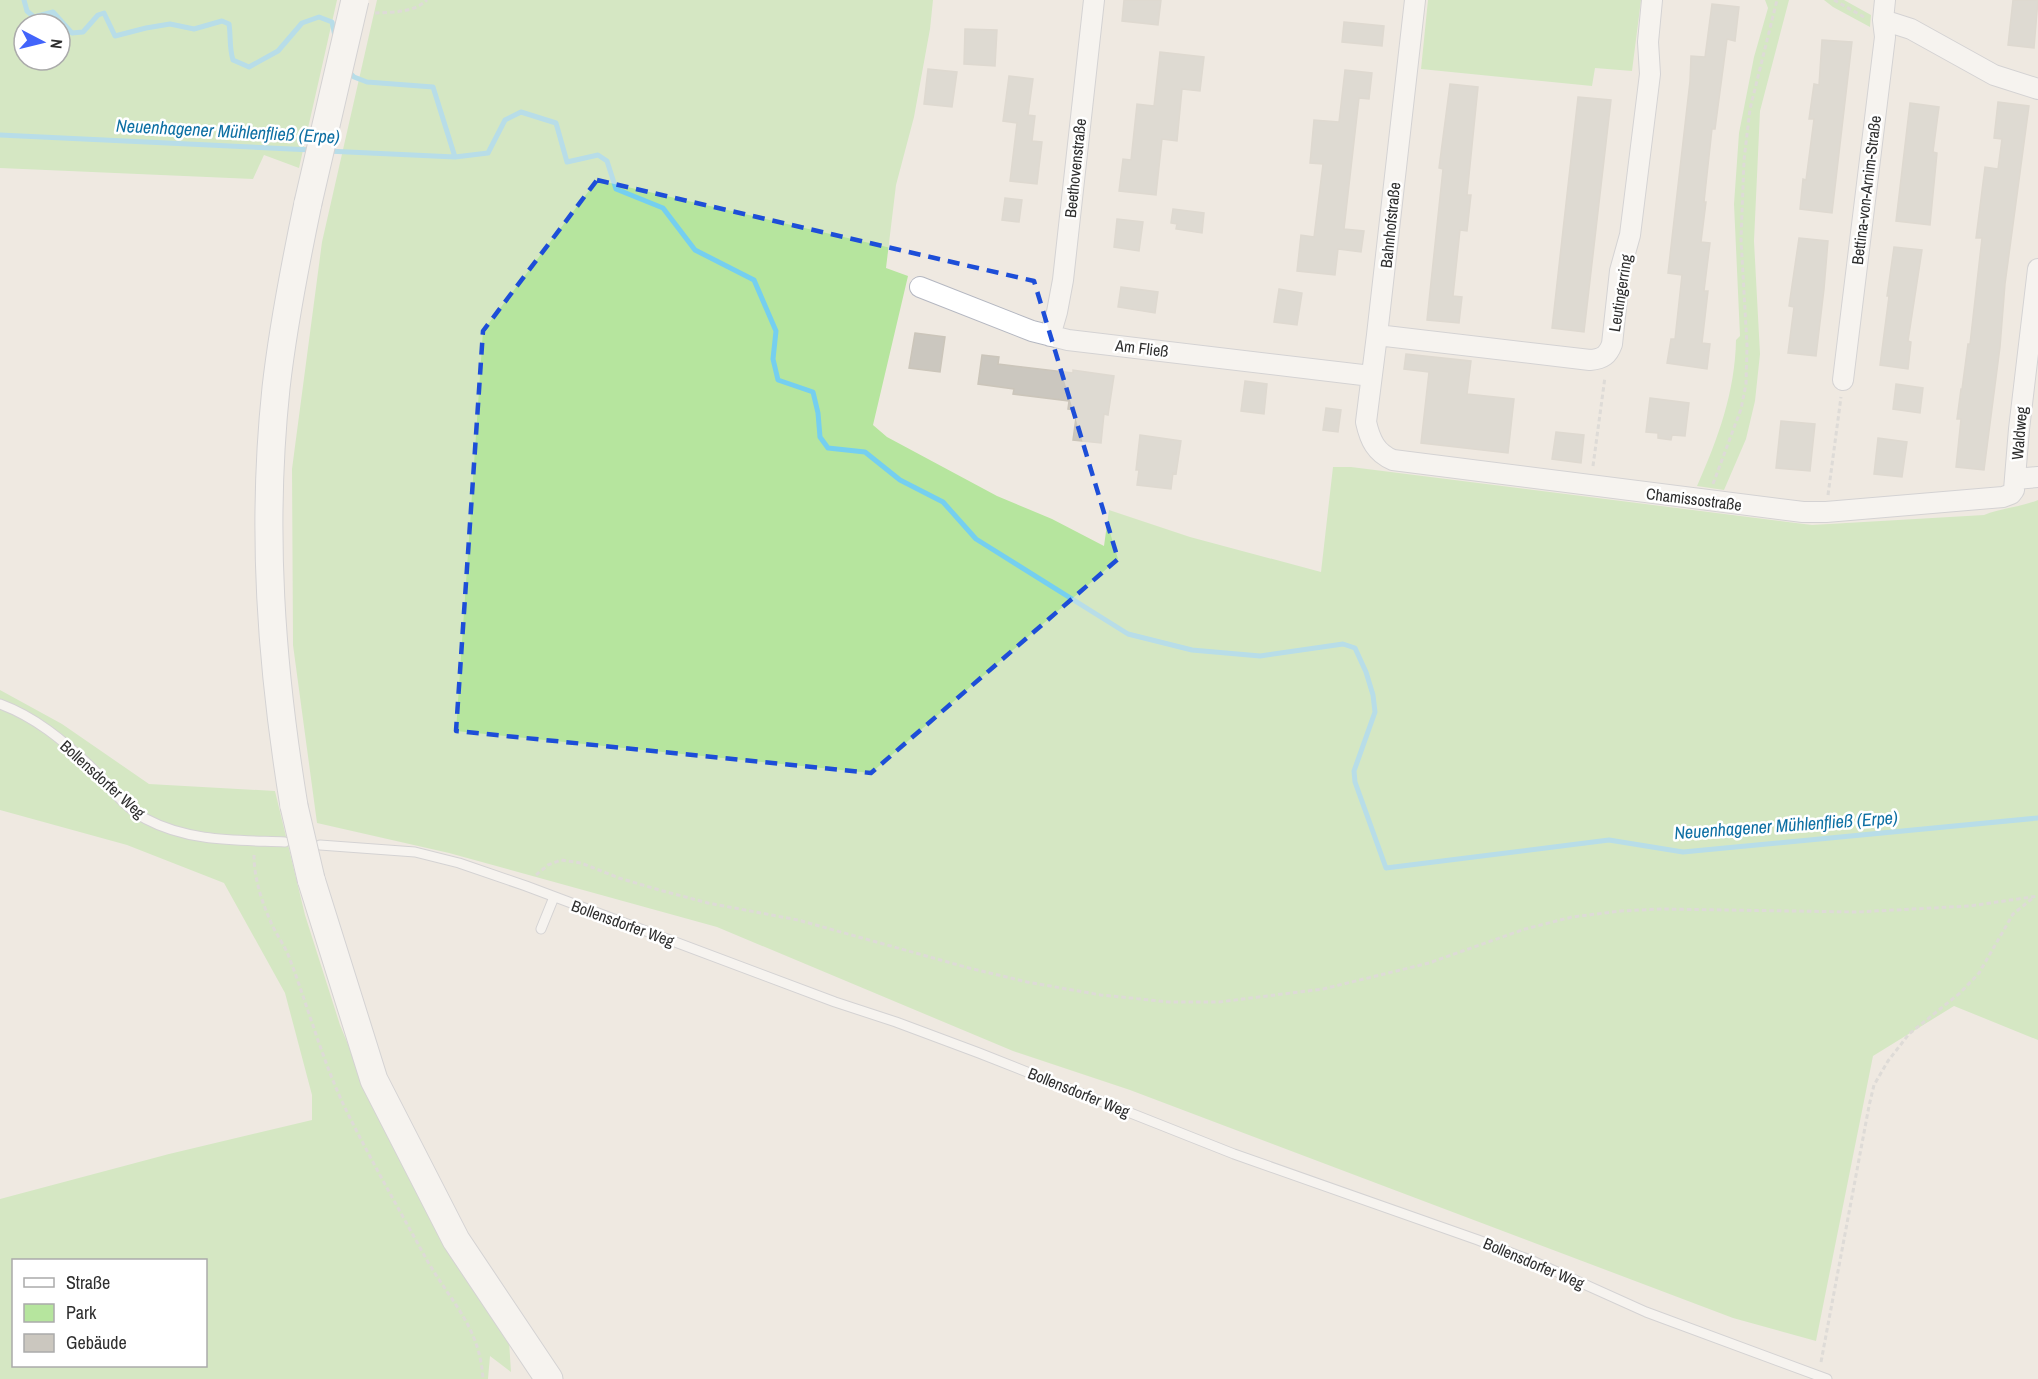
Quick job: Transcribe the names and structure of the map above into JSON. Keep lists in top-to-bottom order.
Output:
{
  "streets": {
    "street": [
      "Beethovenstraße",
      "Bettina-von-Arnim-Straße",
      "Bahnhofstraße",
      "Leutingerring",
      "Am Fließ",
      "Waldweg",
      "Chamissostraße"
    ],
    "lane": ["Bollensdorfer Weg"]
  },
  "crossings": [
    ["Beethovenstraße", "Am Fließ"],
    ["Bahnhofstraße", "Am Fließ"],
    ["Bahnhofstraße", "Chamissostraße"],
    ["Waldweg", "Chamissostraße"]
  ],
  "water": ["Neuenhagener Mühlenfließ (Erpe)"],
  "legend": ["Straße", "Park", "Gebäude"],
  "north": "right"
}
